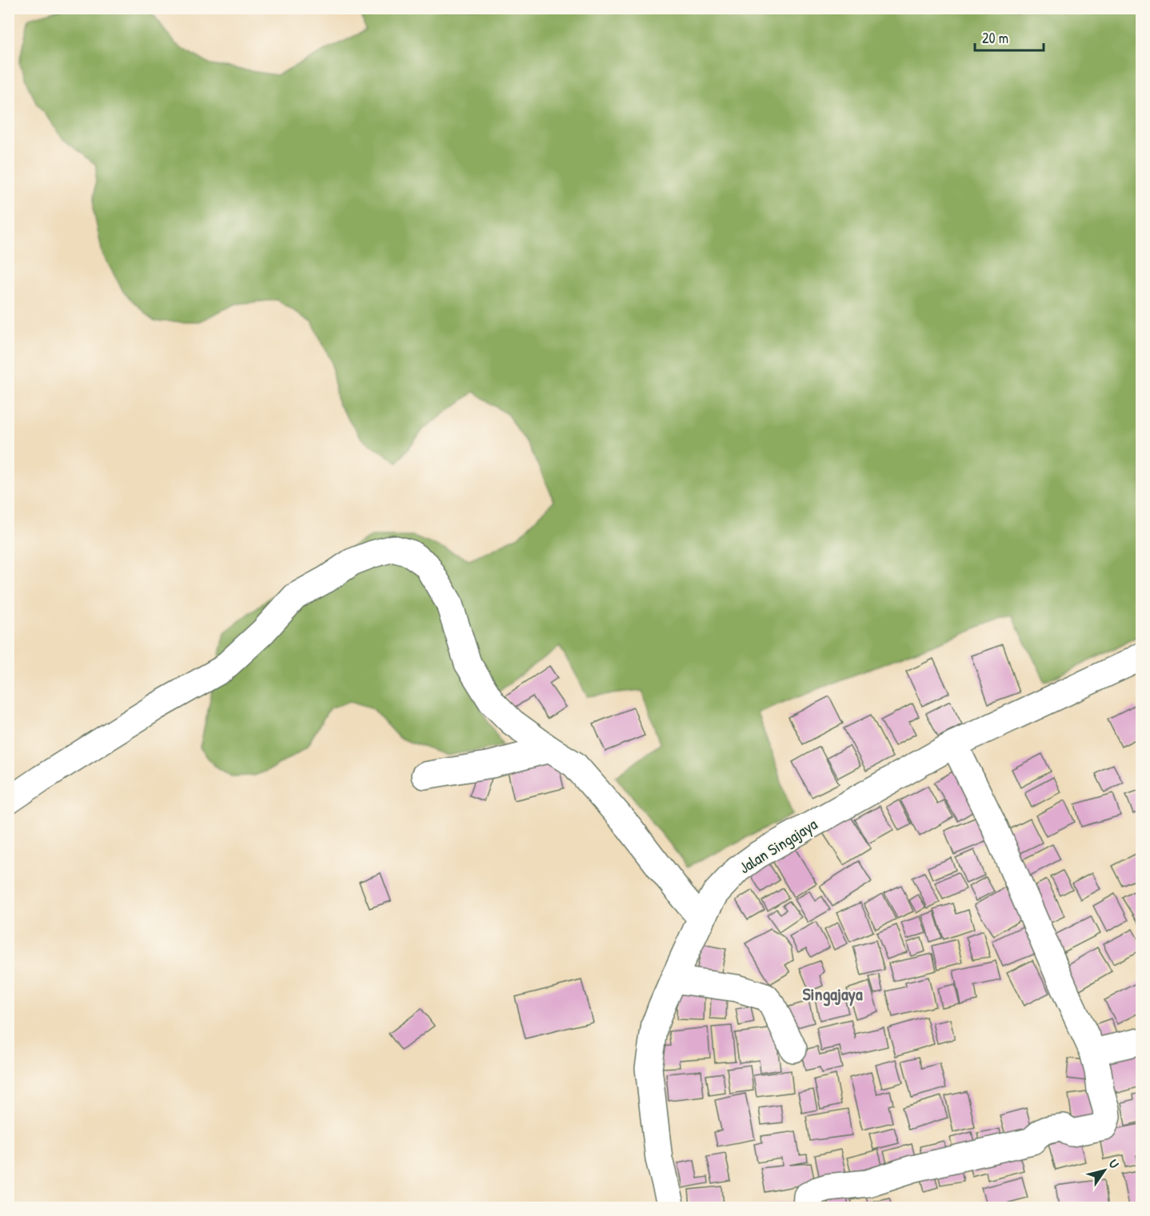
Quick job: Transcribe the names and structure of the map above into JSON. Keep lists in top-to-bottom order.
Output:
{
  "streets": {
    "street": ["Jalan Singajaya"]
  },
  "districts": ["Singajaya"],
  "scale_bar": "20 m",
  "north": "top right"
}
